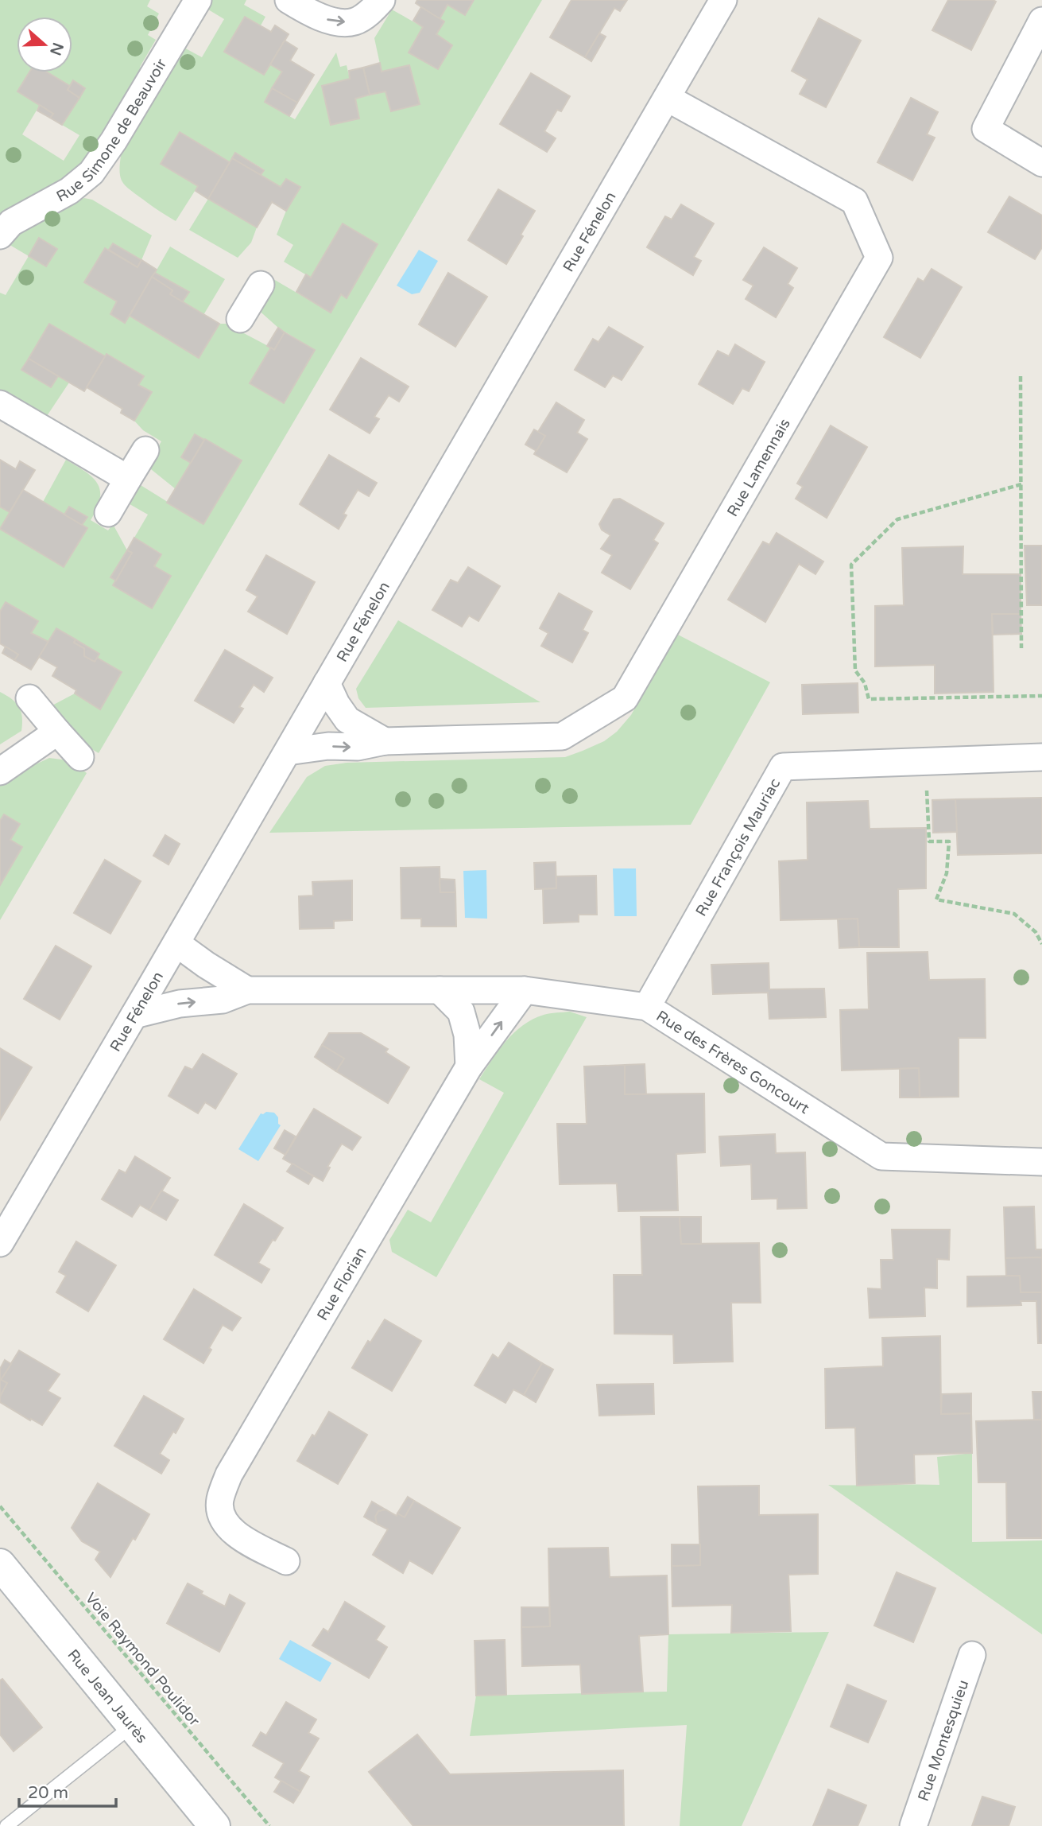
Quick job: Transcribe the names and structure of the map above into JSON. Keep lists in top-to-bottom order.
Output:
{
  "streets": {
    "main road": ["Rue Jean Jaurès"],
    "street": [
      "Rue Simone de Beauvoir",
      "Rue Fénelon",
      "Rue Lamennais",
      "Rue François Mauriac",
      "Rue des Frères Goncourt",
      "Rue Florian",
      "Rue Montesquieu"
    ],
    "path": ["Voie Raymond Poulidor"]
  },
  "crossings": [
    ["Rue Fénelon", "Rue Lamennais"],
    ["Rue François Mauriac", "Rue des Frères Goncourt"],
    ["Rue des Frères Goncourt", "Rue Florian"]
  ],
  "scale_bar": "20 m",
  "north": "right"
}
